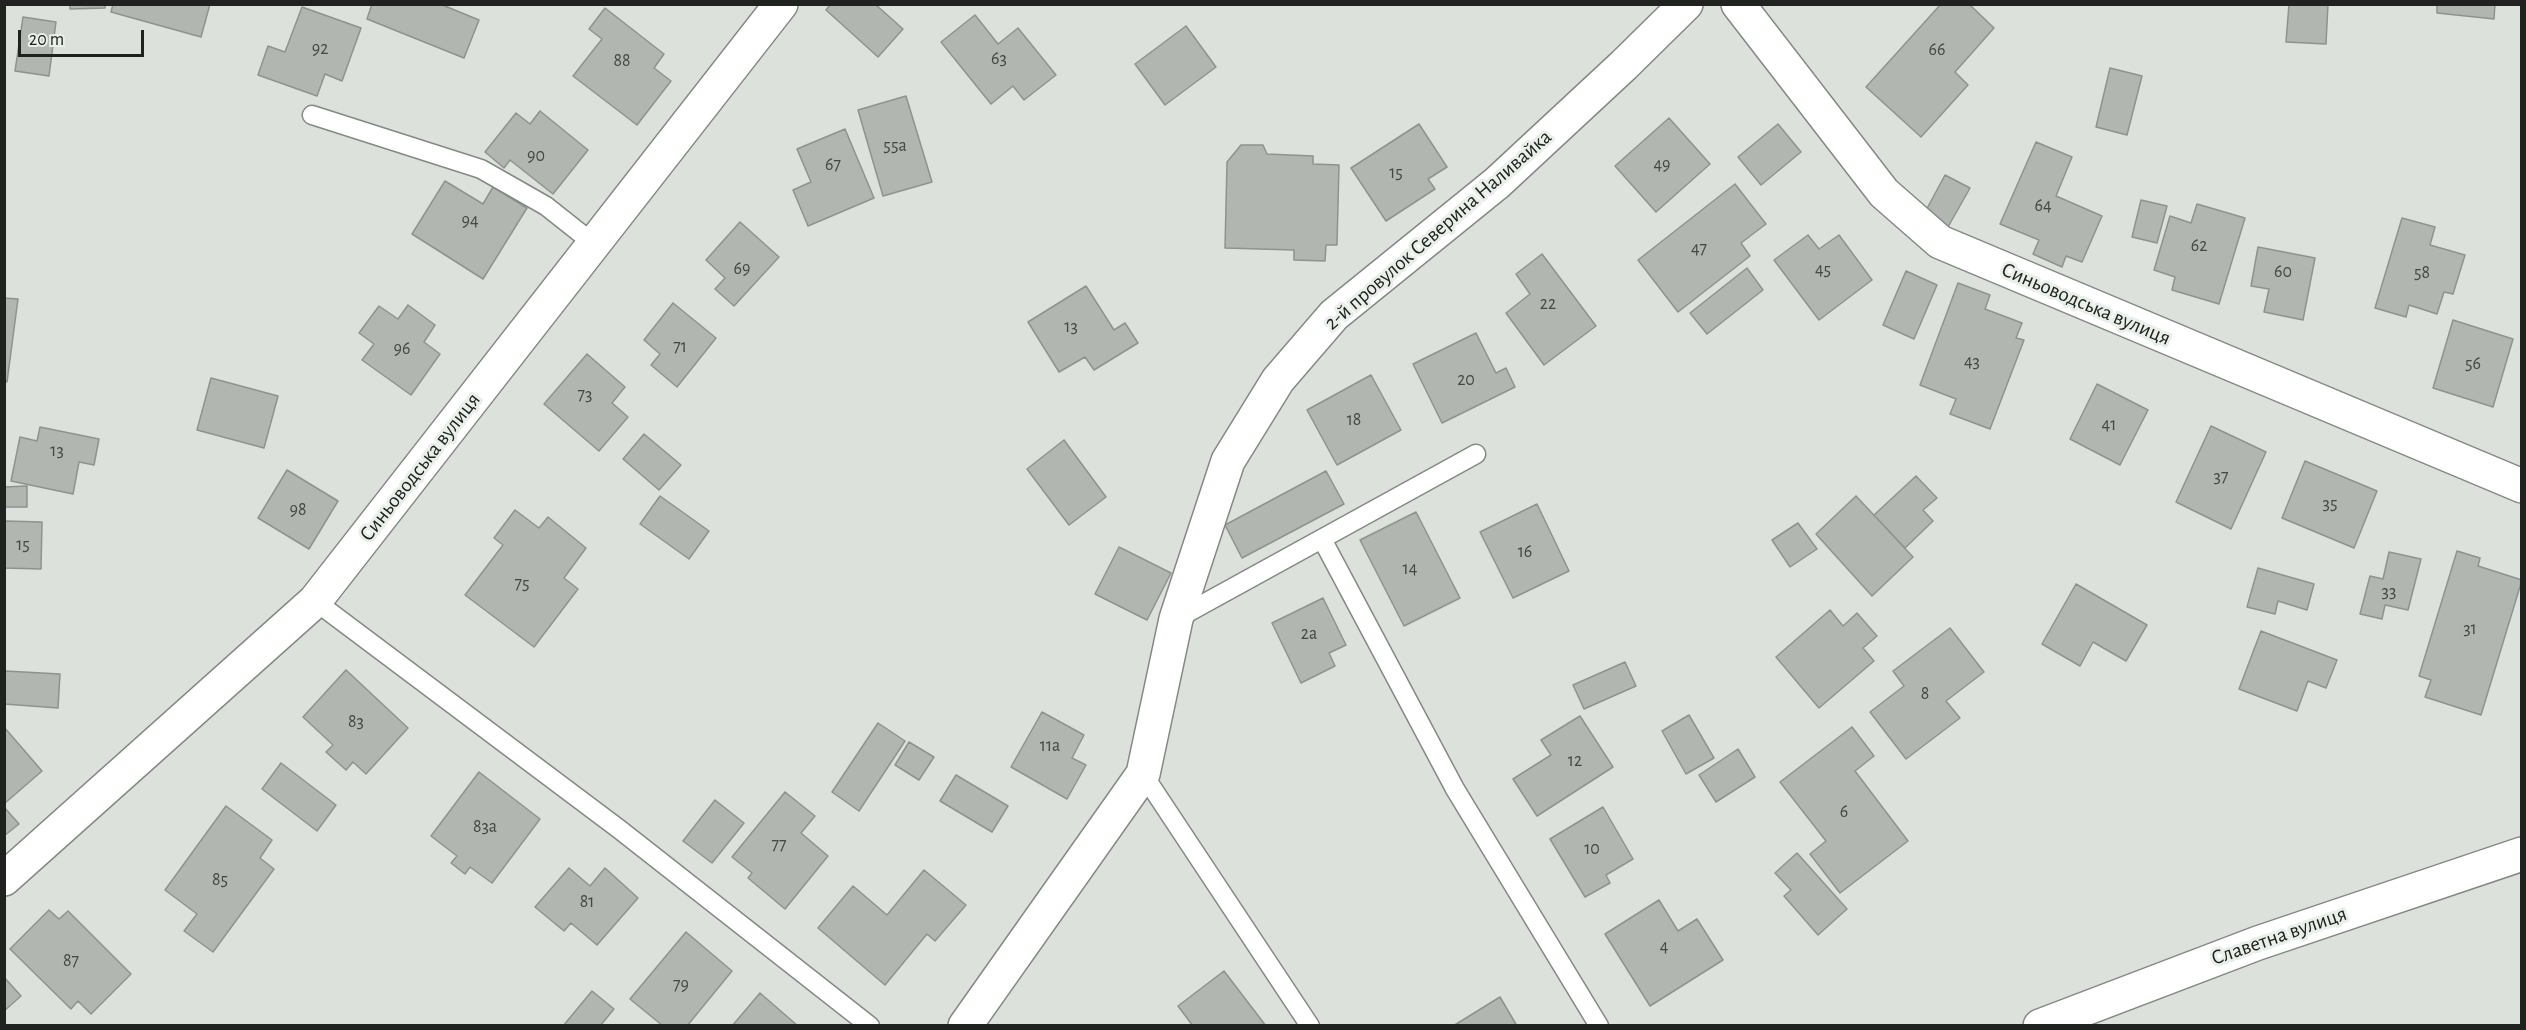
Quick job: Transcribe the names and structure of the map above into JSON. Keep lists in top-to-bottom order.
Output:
{
  "streets": {
    "street": ["2-й провулок Северина Наливайка", "Синьоводська вулиця", "Славетна вулиця"]
  },
  "house_numbers": [
    "92",
    "66",
    "63",
    "88",
    "55а",
    "90",
    "67",
    "49",
    "15",
    "64",
    "94",
    "62",
    "47",
    "69",
    "45",
    "60",
    "58",
    "22",
    "13",
    "71",
    "96",
    "43",
    "56",
    "20",
    "73",
    "18",
    "41",
    "13",
    "37",
    "35",
    "98",
    "15",
    "16",
    "14",
    "75",
    "33",
    "31",
    "2а",
    "8",
    "83",
    "11а",
    "12",
    "6",
    "83а",
    "77",
    "10",
    "85",
    "81",
    "4",
    "87",
    "79"
  ],
  "scale_bar": "20 m"
}
